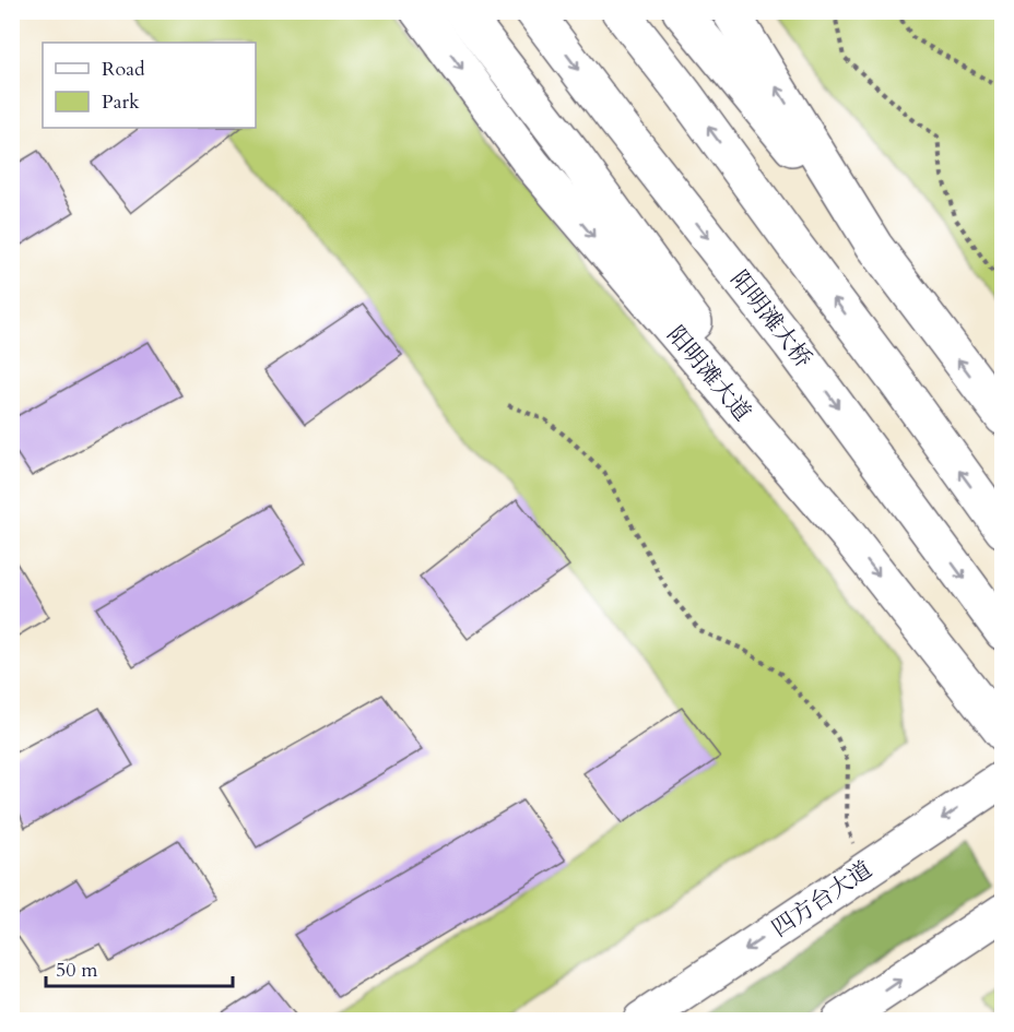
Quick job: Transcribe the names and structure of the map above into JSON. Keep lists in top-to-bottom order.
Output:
{
  "streets": {
    "main road": ["阳明滩大桥", "阳明滩大道", "四方台大道"]
  },
  "legend": ["Road", "Park"],
  "scale_bar": "50 m"
}
